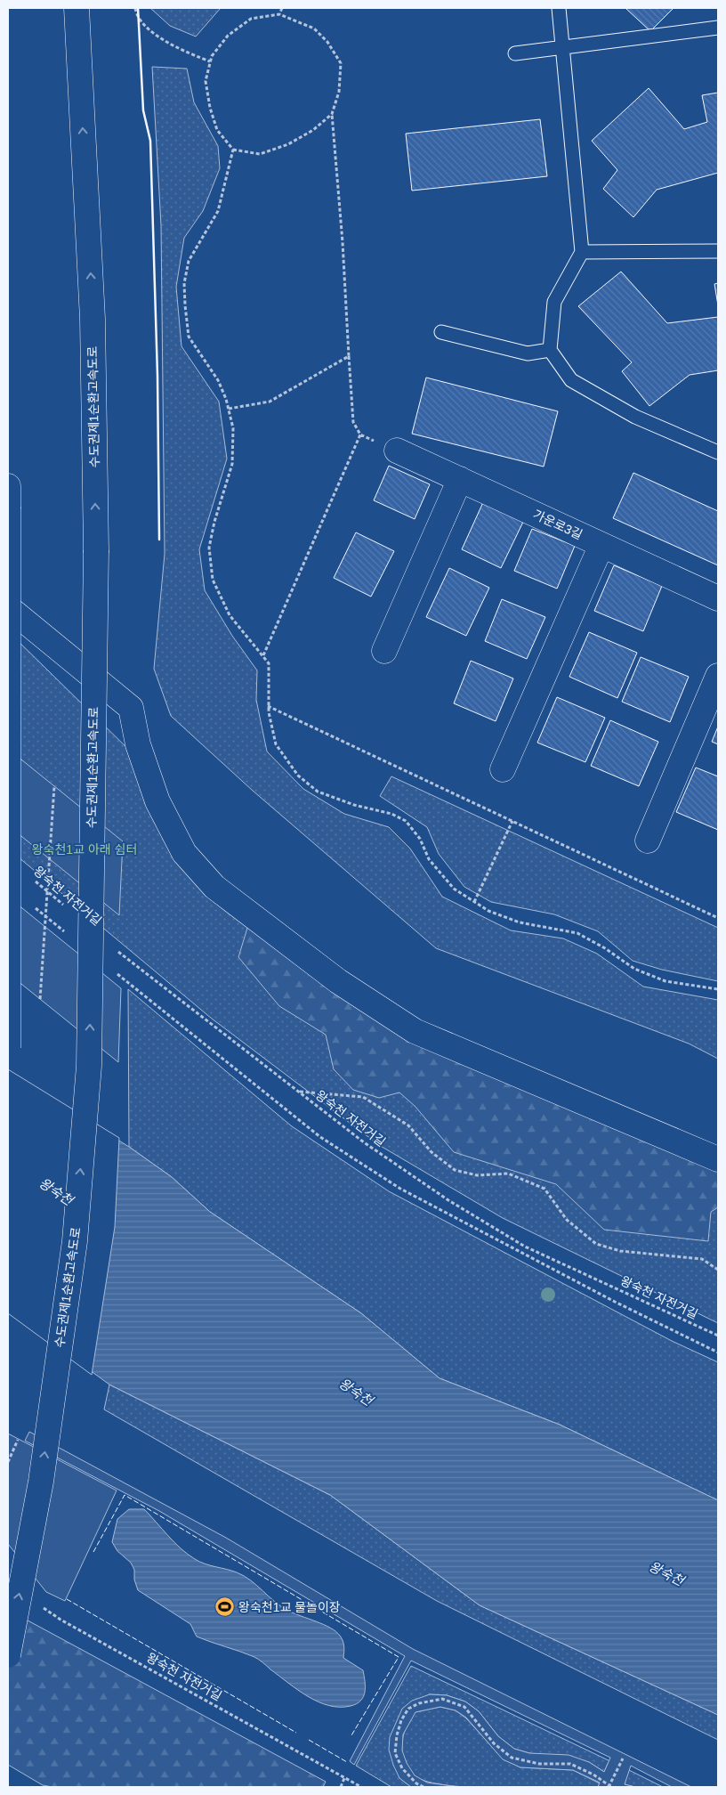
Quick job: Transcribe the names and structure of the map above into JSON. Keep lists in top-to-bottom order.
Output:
{
  "streets": {
    "main road": ["수도권제1순환고속도로", "가운로3길"],
    "path": ["왕숙천 자전거길"]
  },
  "water": ["왕숙천"],
  "parks": ["왕숙천1교 아래 쉼터"],
  "places": {
    "sports": ["왕숙천1교 물놀이장"]
  }
}
